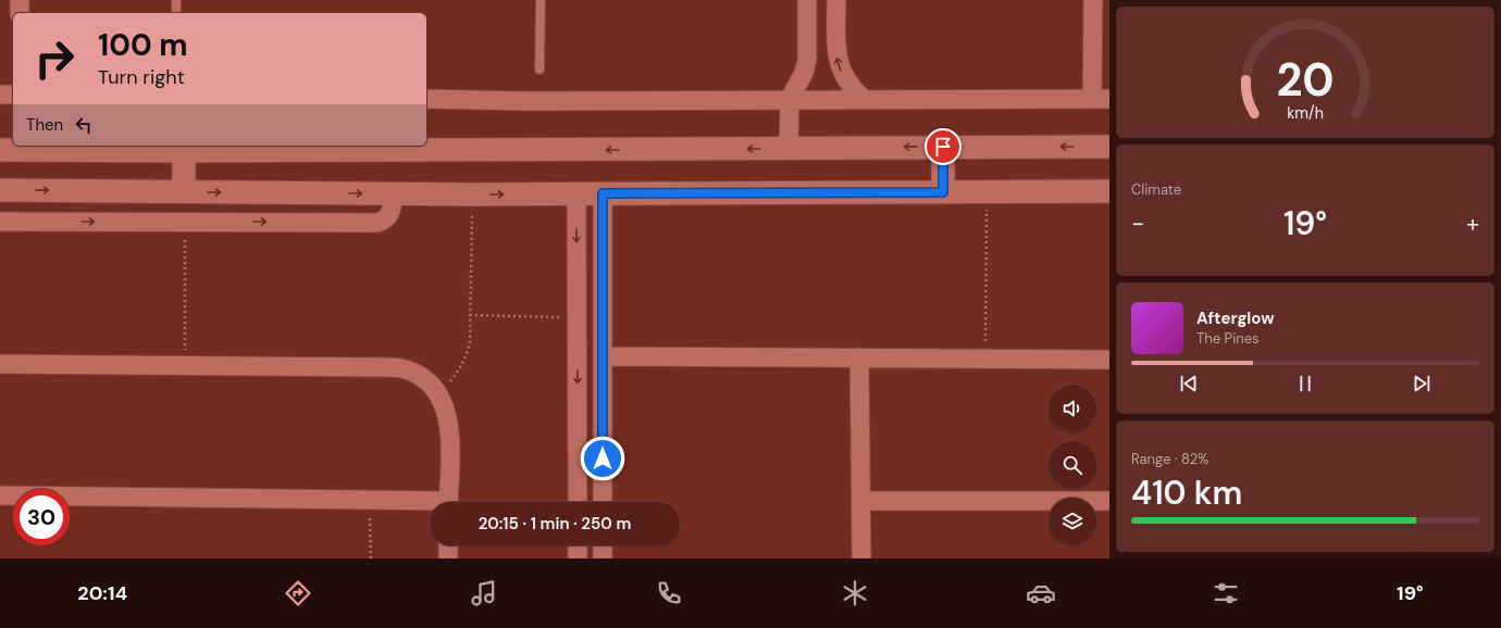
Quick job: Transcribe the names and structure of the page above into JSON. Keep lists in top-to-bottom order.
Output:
{
  "page": {
    "turn": ["100 m", "Turn right"],
    "then": "Then",
    "tile": [
      "Climate",
      ["Range · 82%", "410 km"]
    ],
    "heat": ["−", "19°", "+"],
    "song": ["Afterglow", "The Pines"],
    "limit": "30",
    "trip": "20:15 · 1 min · 250 m",
    "tabs": ["20:14", "19°"],
    "gauge": ["20", "km/h"]
  }
}
